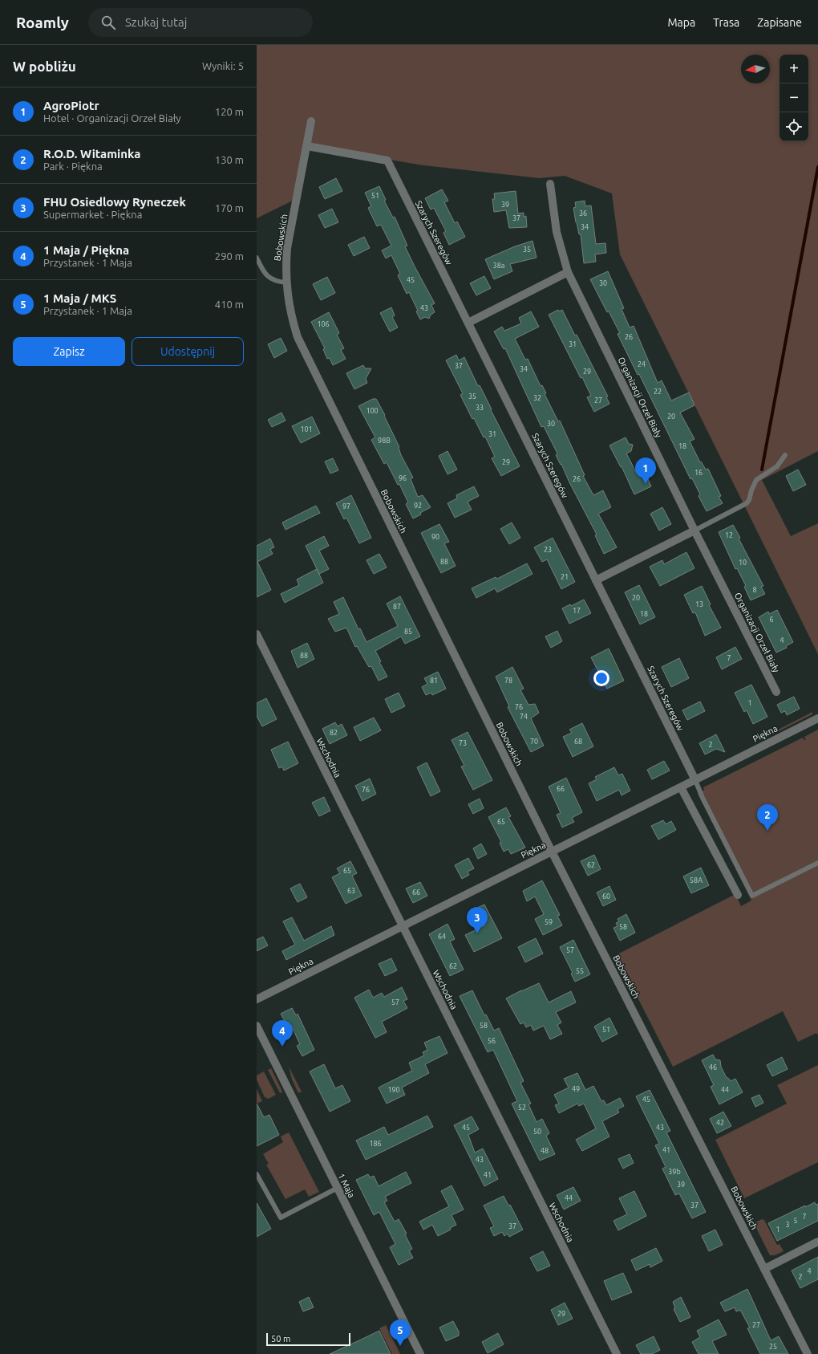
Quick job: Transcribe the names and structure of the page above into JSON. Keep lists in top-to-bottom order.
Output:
{
  "streets": {
    "street": [
      "Szarych Szeregów",
      "Bobowskich",
      "Organizacji Orzeł Biały",
      "Piękna",
      "Wschodnia",
      "1 Maja"
    ]
  },
  "crossings": [
    ["Szarych Szeregów", "Bobowskich"],
    ["Szarych Szeregów", "Piękna"],
    ["Bobowskich", "Piękna"],
    ["Piękna", "Wschodnia"]
  ],
  "house_numbers": [
    "51",
    "39",
    "36",
    "37",
    "34",
    "35",
    "38a",
    "45",
    "30",
    "43",
    "106",
    "26",
    "31",
    "24",
    "37",
    "34",
    "29",
    "22",
    "35",
    "32",
    "27",
    "33",
    "100",
    "20",
    "30",
    "101",
    "31",
    "98B",
    "18",
    "29",
    "16",
    "96",
    "26",
    "92",
    "97",
    "12",
    "90",
    "23",
    "88",
    "10",
    "21",
    "8",
    "20",
    "13",
    "87",
    "17",
    "18",
    "6",
    "85",
    "4",
    "88",
    "7",
    "81",
    "78",
    "1",
    "76",
    "74",
    "82",
    "70",
    "68",
    "73",
    "2",
    "66",
    "76",
    "65",
    "62",
    "65",
    "58A",
    "63",
    "66",
    "60",
    "59",
    "58",
    "64",
    "57",
    "62",
    "55",
    "57",
    "58",
    "51",
    "56",
    "46",
    "49",
    "190",
    "44",
    "45",
    "52",
    "42",
    "45",
    "43",
    "50",
    "186",
    "41",
    "48",
    "43",
    "39b",
    "41",
    "39",
    "44",
    "37",
    "7",
    "5",
    "3",
    "37",
    "1",
    "4",
    "2",
    "29",
    "27",
    "25"
  ],
  "scale_bar": "50 m",
  "north": "left",
  "page": {
    "header": "Roamly",
    "search": "Szukaj tutaj",
    "nav": ["Mapa", "Trasa", "Zapisane"],
    "heading": ["W pobliżu", "Wyniki: 5"],
    "map_buttons": ["+", "−"],
    "list": [
      {
        "mark": "1",
        "name": "AgroPiotr",
        "note": "Hotel · Organizacji Orzeł Biały",
        "value": "120 m"
      },
      {
        "mark": "2",
        "name": "R.O.D. Witaminka",
        "note": "Park · Piękna",
        "value": "130 m"
      },
      {
        "mark": "3",
        "name": "FHU Osiedlowy Ryneczek",
        "note": "Supermarket · Piękna",
        "value": "170 m"
      },
      {
        "mark": "4",
        "name": "1 Maja / Piękna",
        "note": "Przystanek · 1 Maja",
        "value": "290 m"
      },
      {
        "mark": "5",
        "name": "1 Maja / MKS",
        "note": "Przystanek · 1 Maja",
        "value": "410 m"
      }
    ],
    "buttons": ["Zapisz", "Udostępnij"],
    "pins": [
      "1",
      "2",
      "3",
      "4",
      "5"
    ],
    "scale": "50 m"
  }
}
